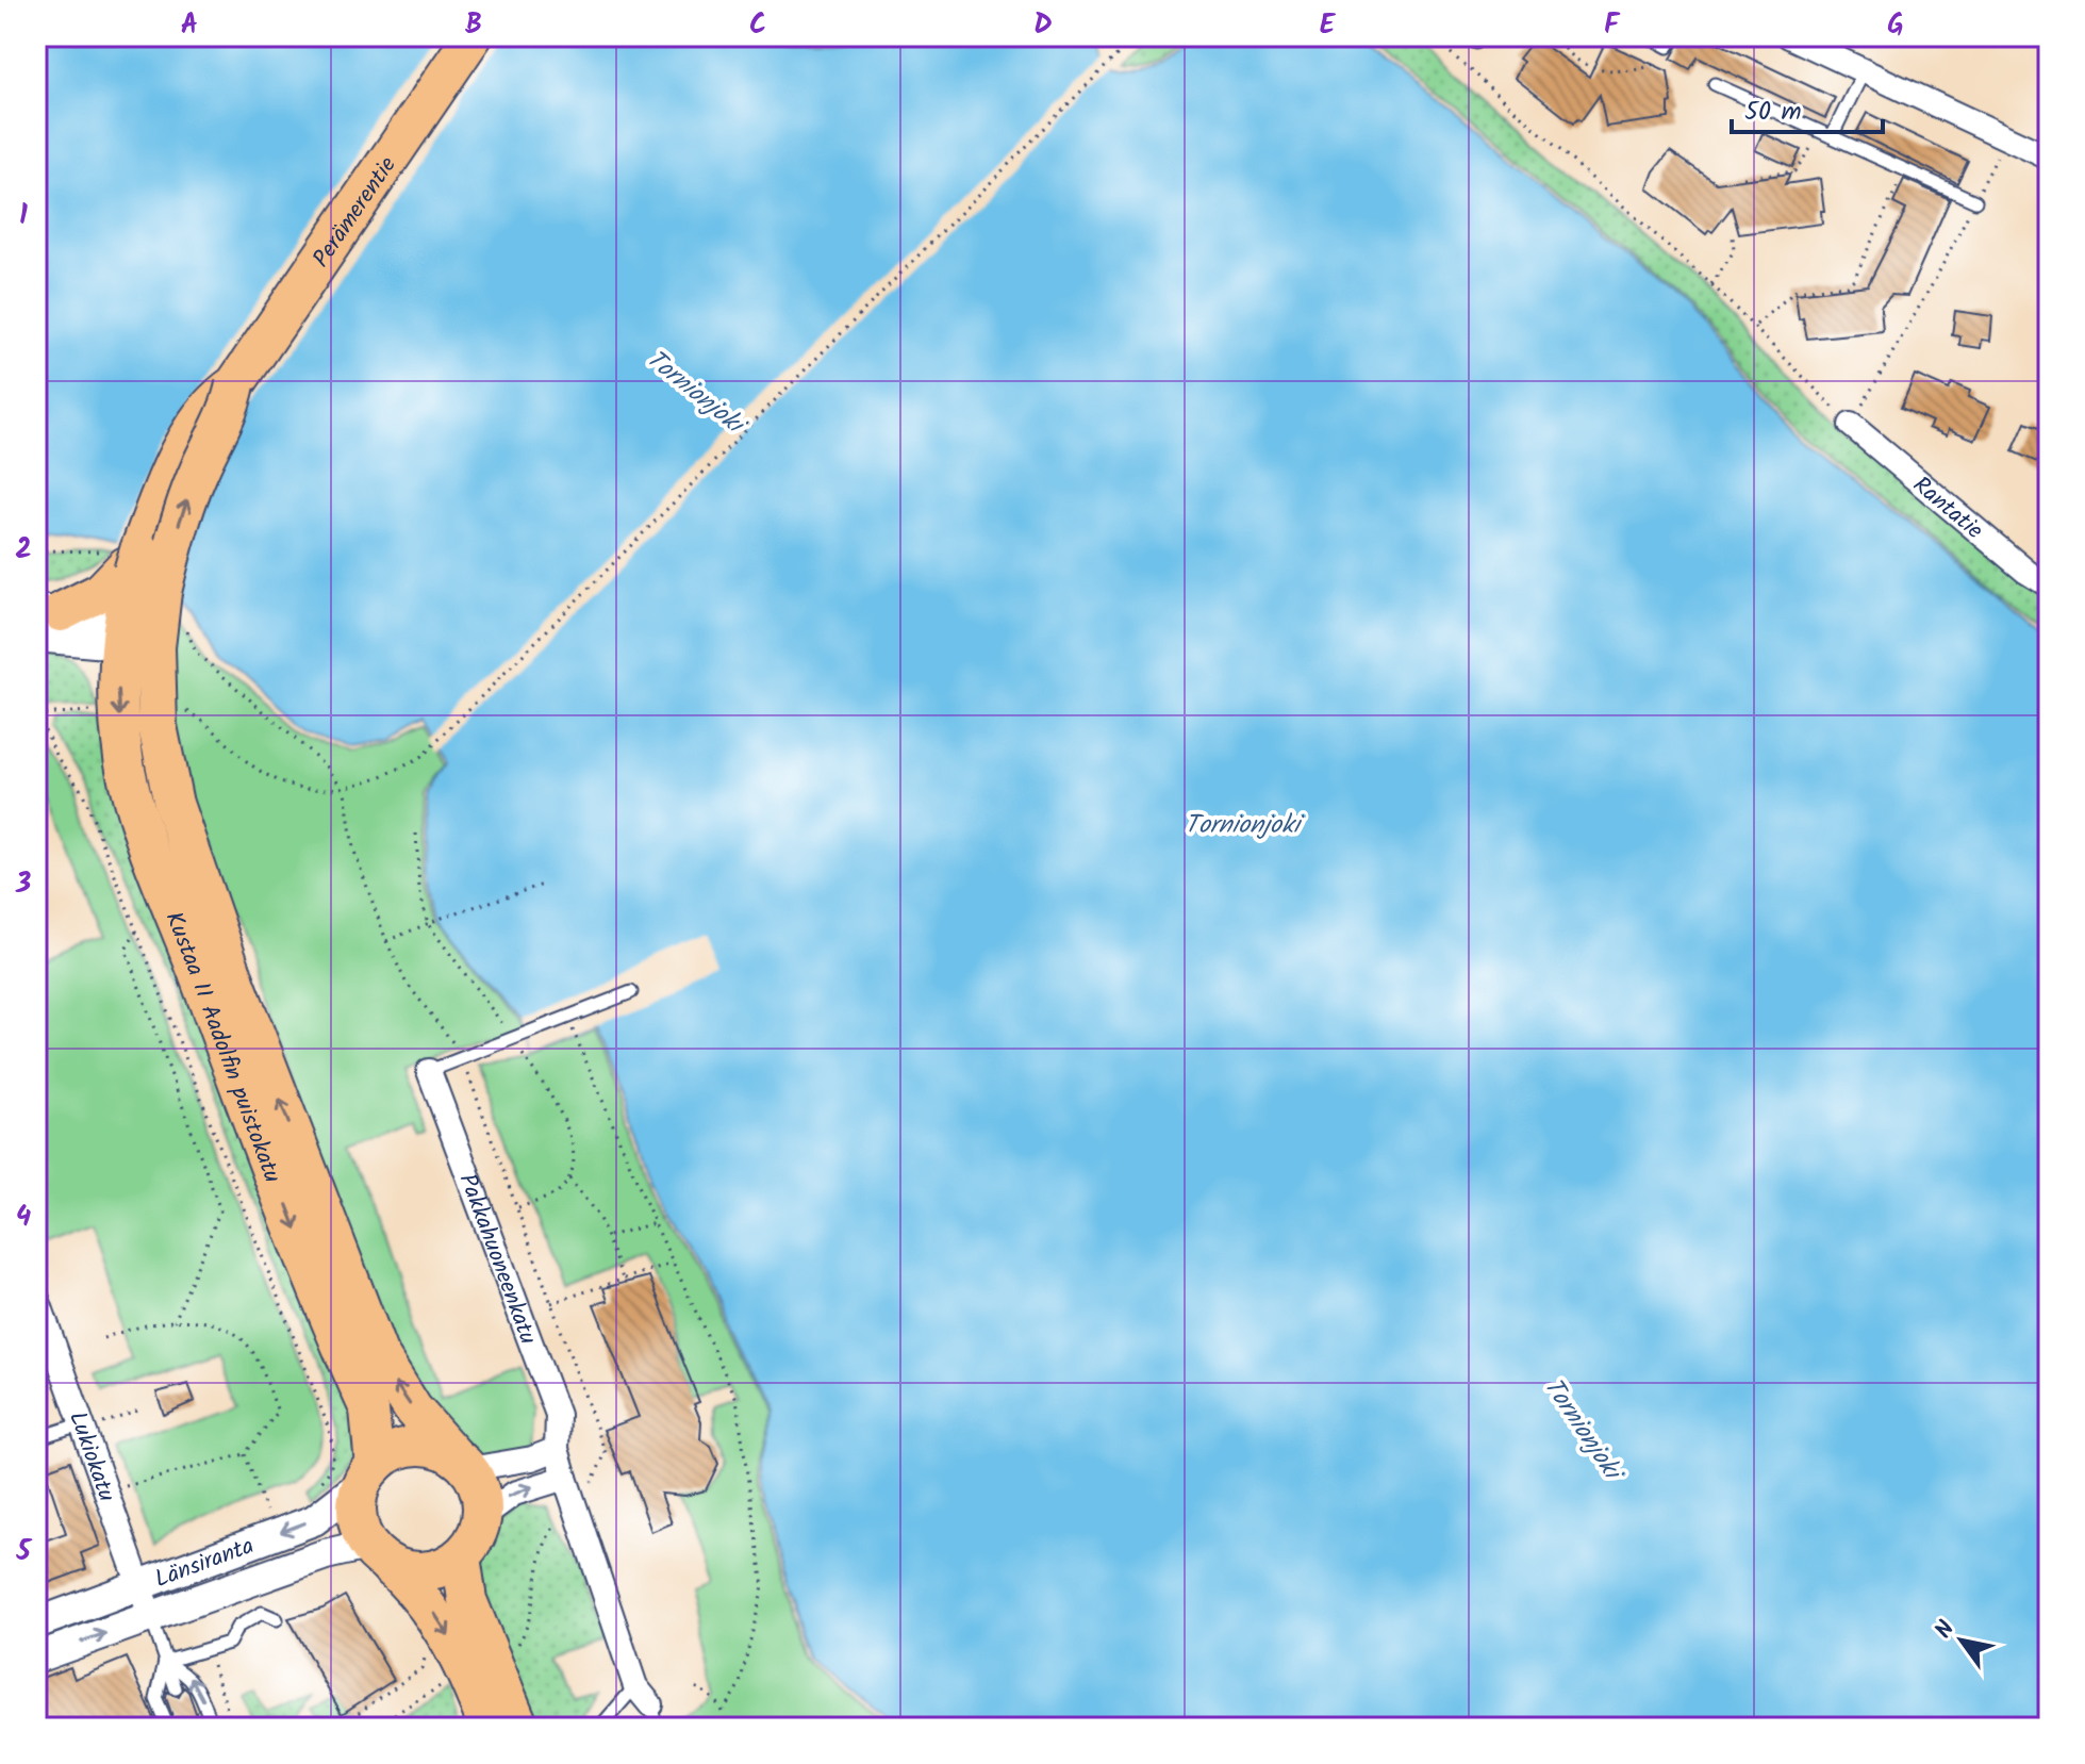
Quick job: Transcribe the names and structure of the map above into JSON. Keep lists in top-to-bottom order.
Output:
{
  "streets": {
    "highway": ["Perämerentie", "Kustaa II Aadolfin puistokatu"],
    "street": [
      "Rantatie",
      "Pakkahuoneenkatu",
      "Lukiokatu",
      "Länsiranta"
    ]
  },
  "crossings": [
    ["Perämerentie", "Kustaa II Aadolfin puistokatu"],
    ["Kustaa II Aadolfin puistokatu", "Länsiranta"],
    ["Lukiokatu", "Länsiranta"]
  ],
  "water": ["Tornionjoki"],
  "scale_bar": "50 m",
  "north": "top left",
  "grid": {
    "columns": [
      "A",
      "B",
      "C",
      "D",
      "E",
      "F",
      "G"
    ],
    "rows": [
      "1",
      "2",
      "3",
      "4",
      "5"
    ]
  }
}
